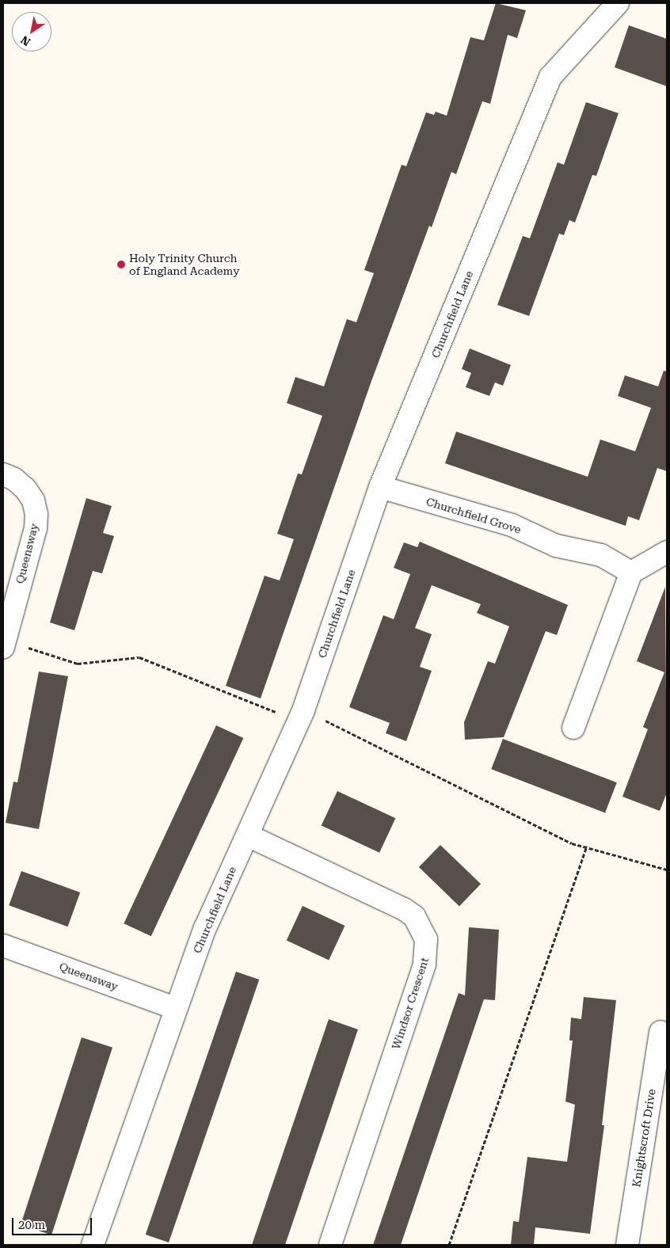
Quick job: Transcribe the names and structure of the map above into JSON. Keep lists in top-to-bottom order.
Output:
{
  "streets": {
    "street": [
      "Churchfield Lane",
      "Churchfield Grove",
      "Queensway",
      "Windsor Crescent",
      "Knightscroft Drive"
    ]
  },
  "crossings": [
    ["Churchfield Lane", "Churchfield Grove"],
    ["Churchfield Lane", "Queensway"],
    ["Churchfield Lane", "Windsor Crescent"]
  ],
  "places": ["Holy Trinity Church of England Academy"],
  "scale_bar": "20 m",
  "north": "bottom left"
}
